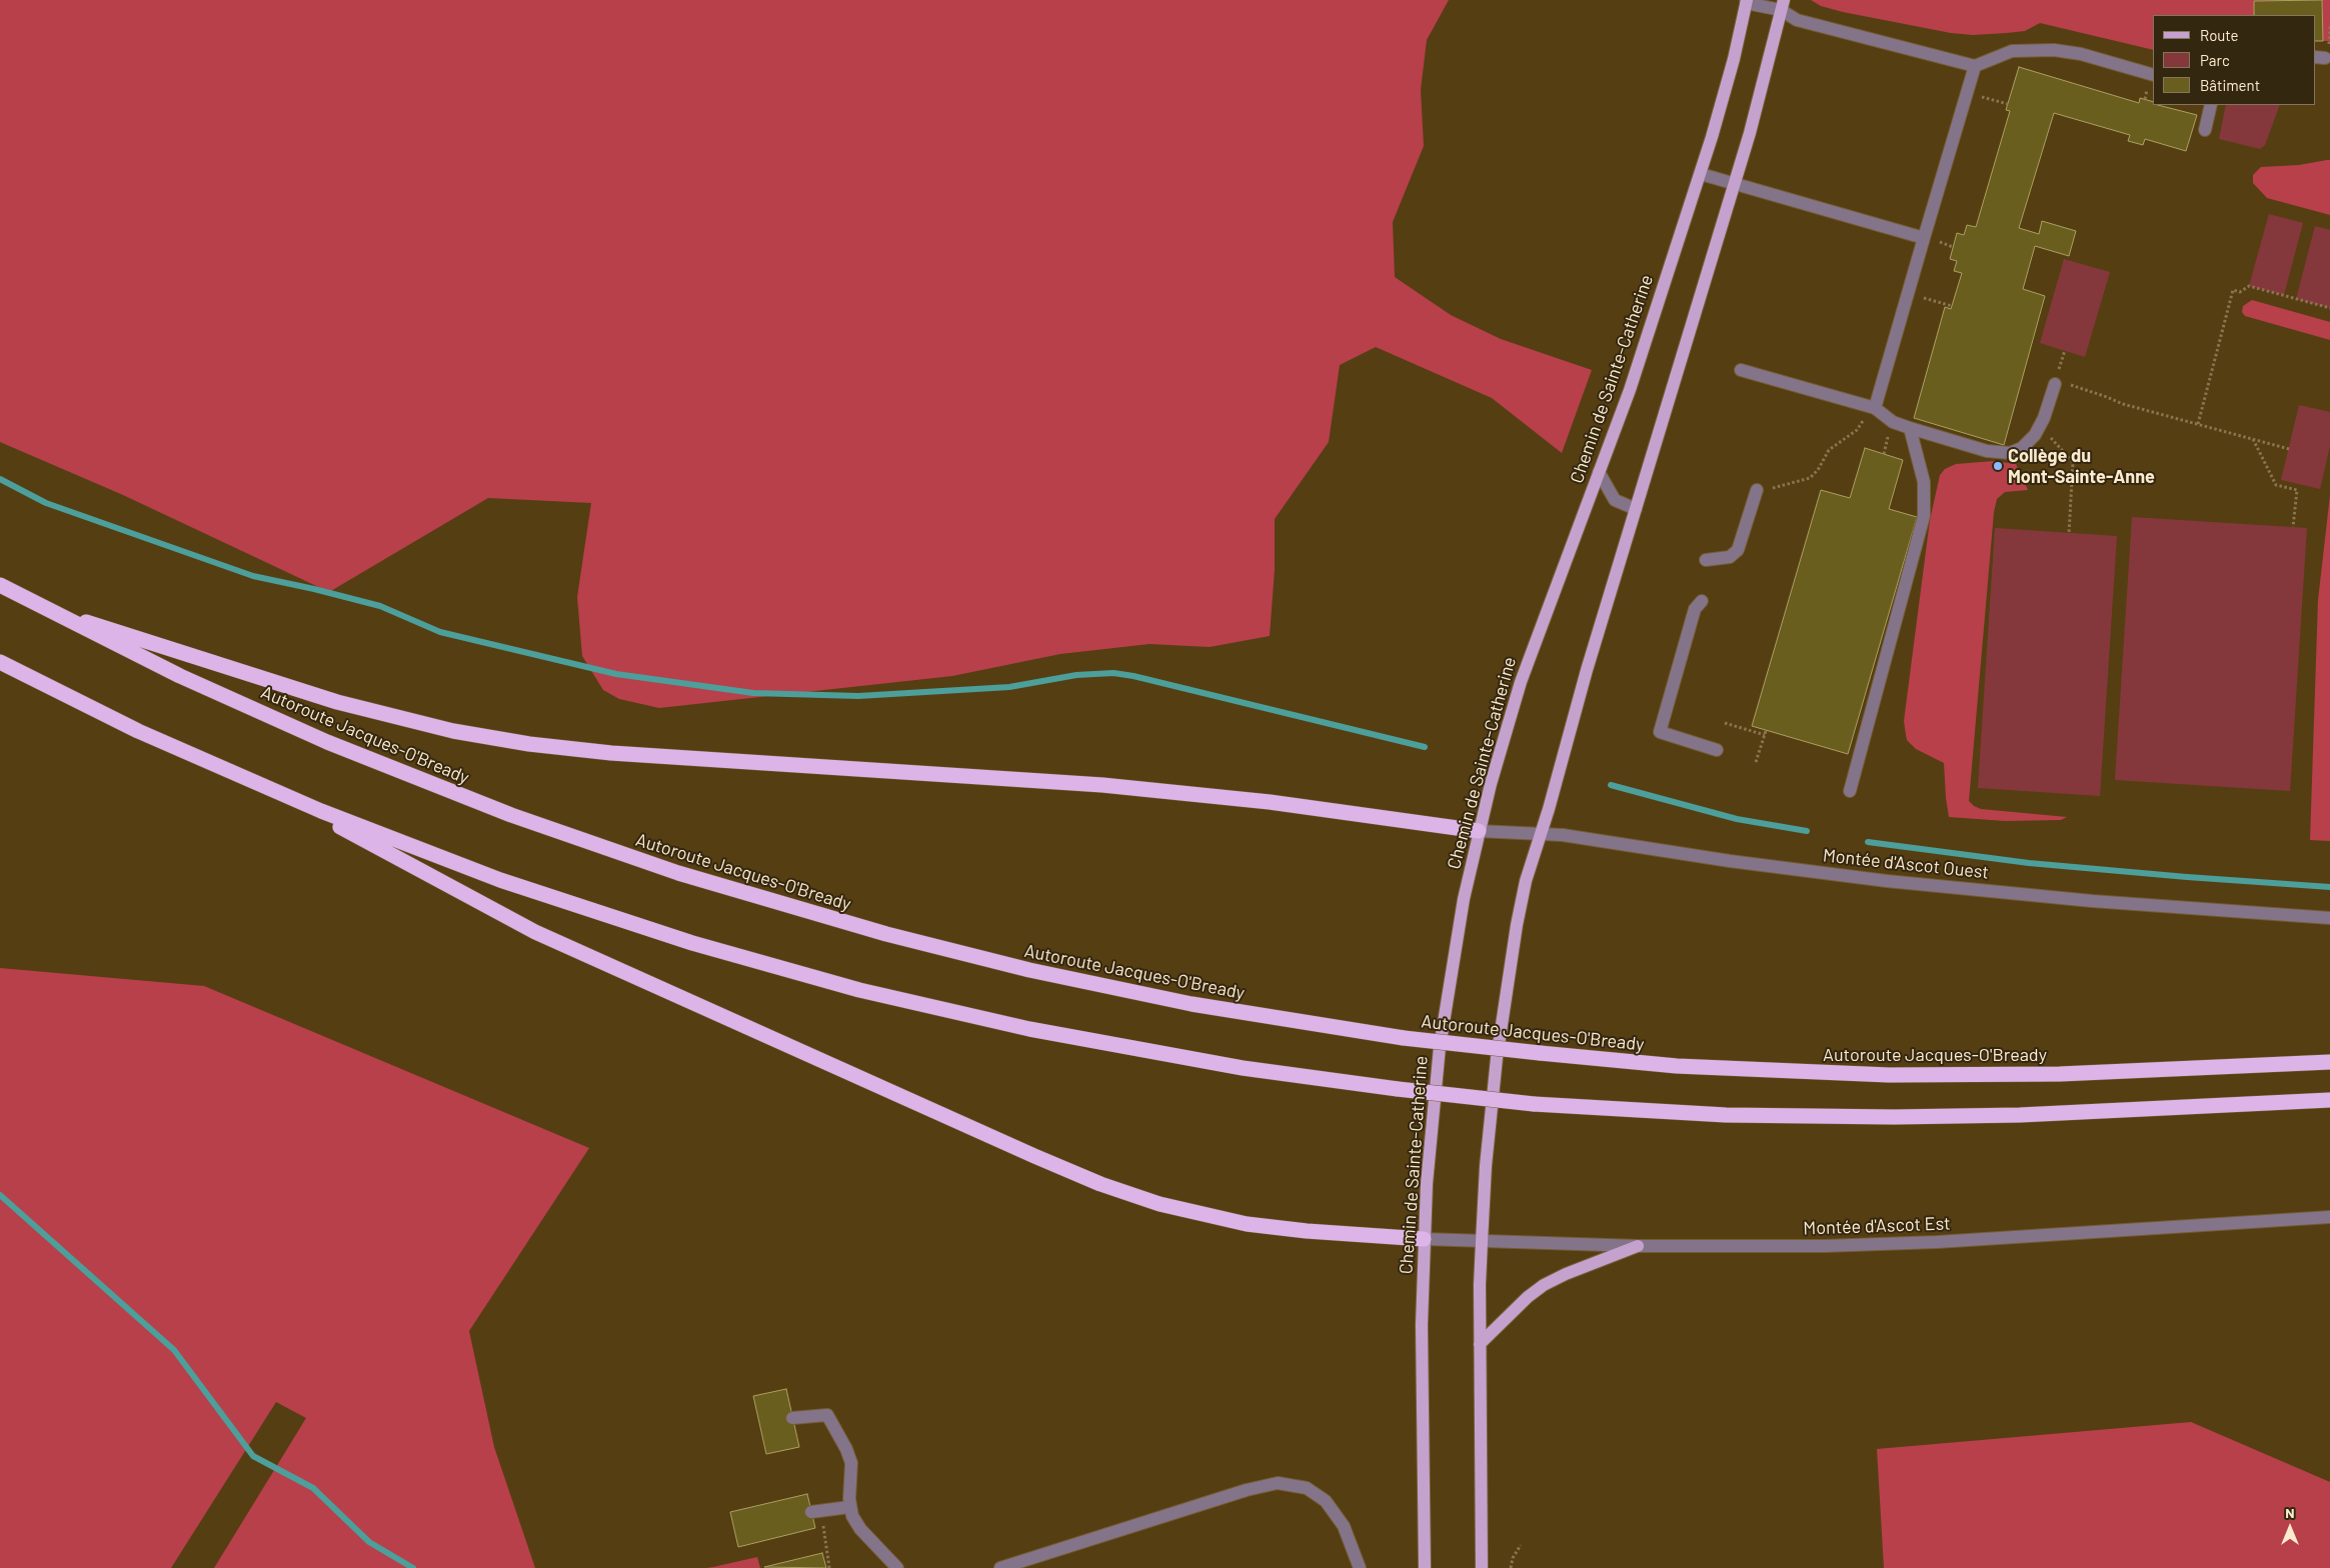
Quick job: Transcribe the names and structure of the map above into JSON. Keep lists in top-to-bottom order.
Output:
{
  "streets": {
    "highway": ["Autoroute Jacques-O'Bready"],
    "main road": ["Chemin de Sainte-Catherine"],
    "street": ["Montée d'Ascot Ouest", "Montée d'Ascot Est"]
  },
  "crossings": [
    ["Chemin de Sainte-Catherine", "Montée d'Ascot Ouest"],
    ["Chemin de Sainte-Catherine", "Montée d'Ascot Est"]
  ],
  "places": ["Collège du Mont-Sainte-Anne"],
  "legend": ["Route", "Parc", "Bâtiment"],
  "north": "top"
}
